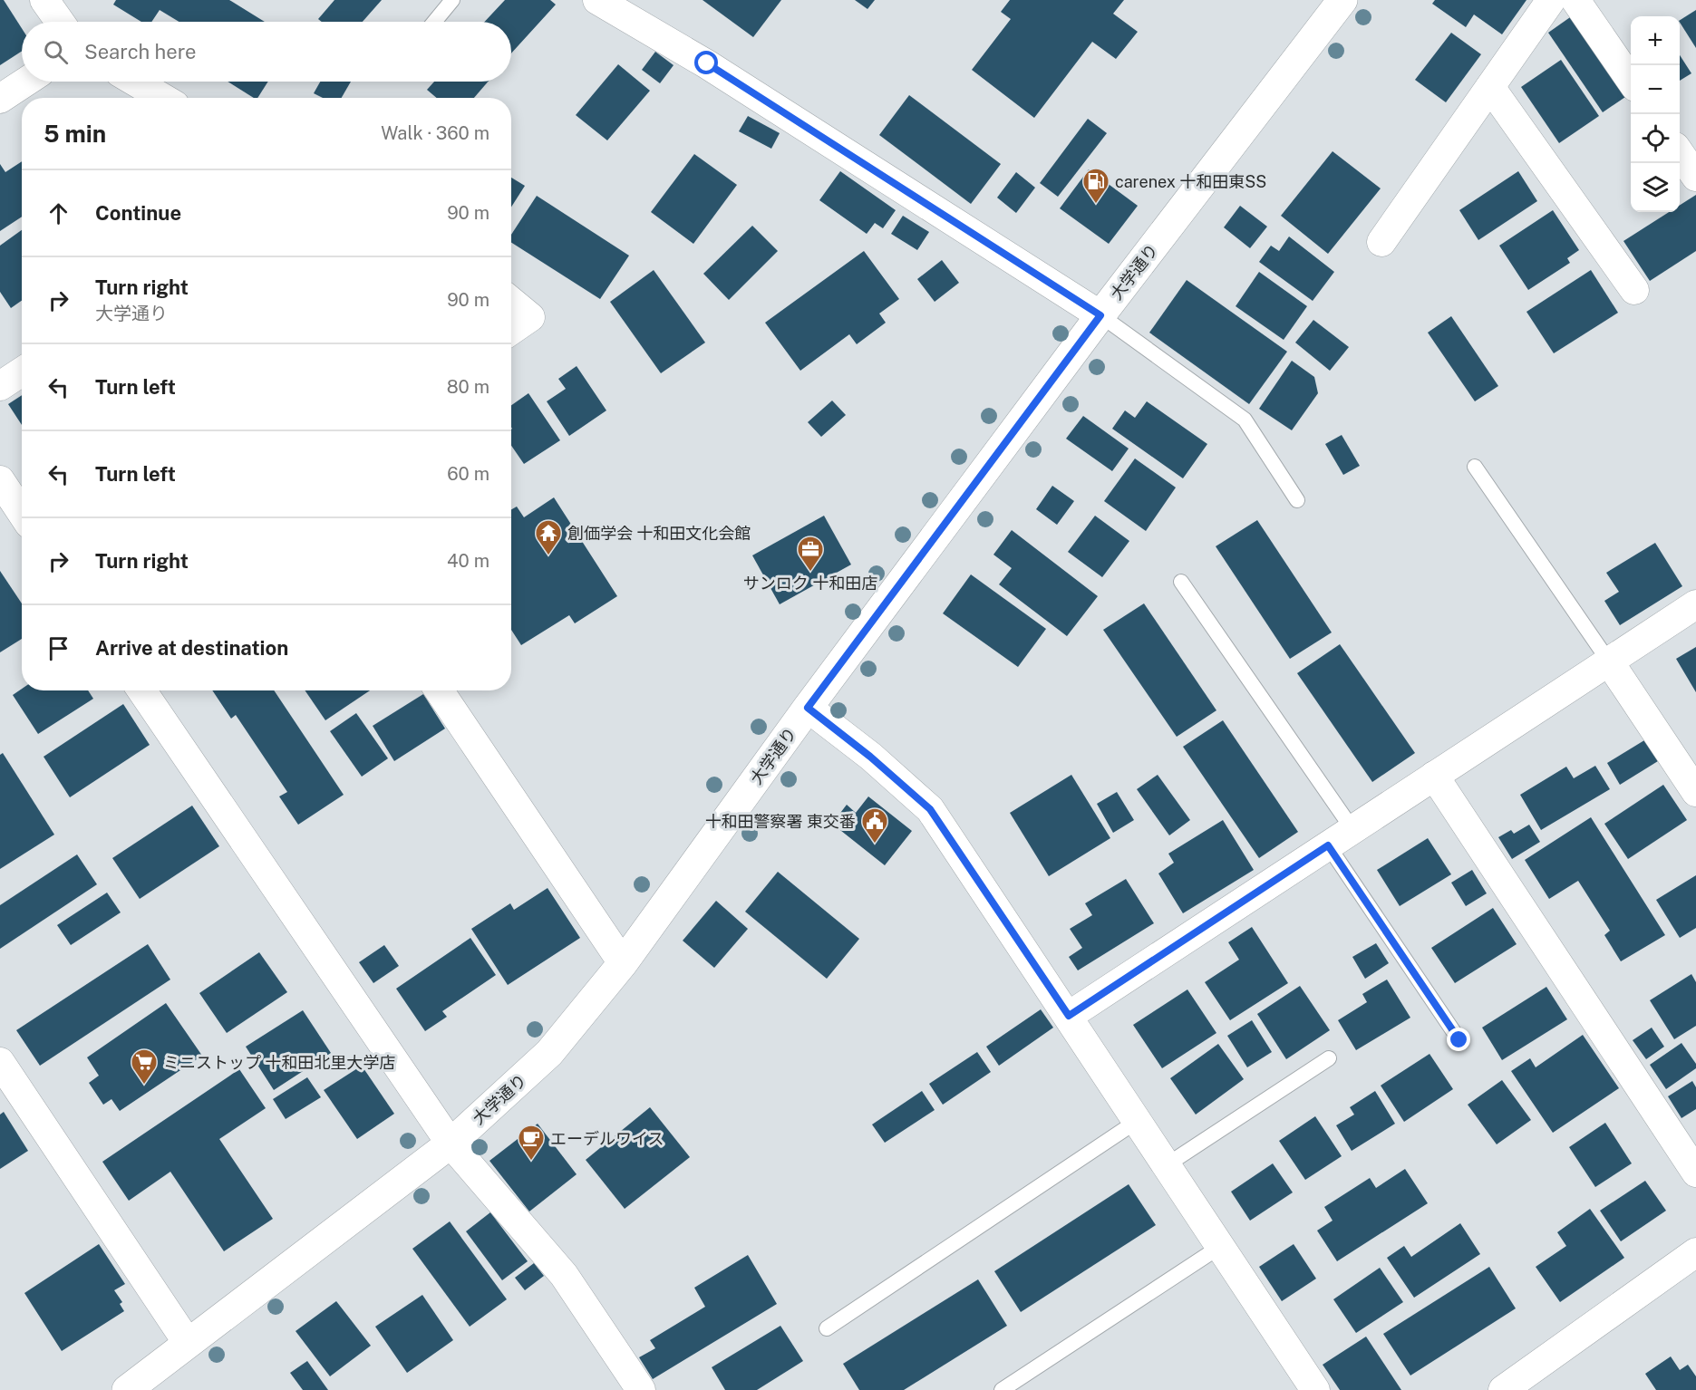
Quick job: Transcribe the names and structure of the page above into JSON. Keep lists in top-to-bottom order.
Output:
{
  "streets": {
    "street": ["大学通り"]
  },
  "places": {
    "fuel station": ["carenex 十和田東SS"],
    "temple": ["創価学会 十和田文化会館"],
    "office": ["サンロク 十和田店"],
    "public building": ["十和田警察署 東交番"],
    "supermarket": ["ミニストップ 十和田北里大学店"],
    "cafe": ["エーデルワイス"]
  },
  "page": {
    "map_buttons": ["+", "−"],
    "search": "Search here",
    "heading": ["5 min", "Walk · 360 m"],
    "list": [
      ["Continue", "90 m"],
      ["Turn right", "大学通り", "90 m"],
      ["Turn left", "80 m"],
      ["Turn left", "60 m"],
      ["Turn right", "40 m"],
      "Arrive at destination"
    ]
  }
}
